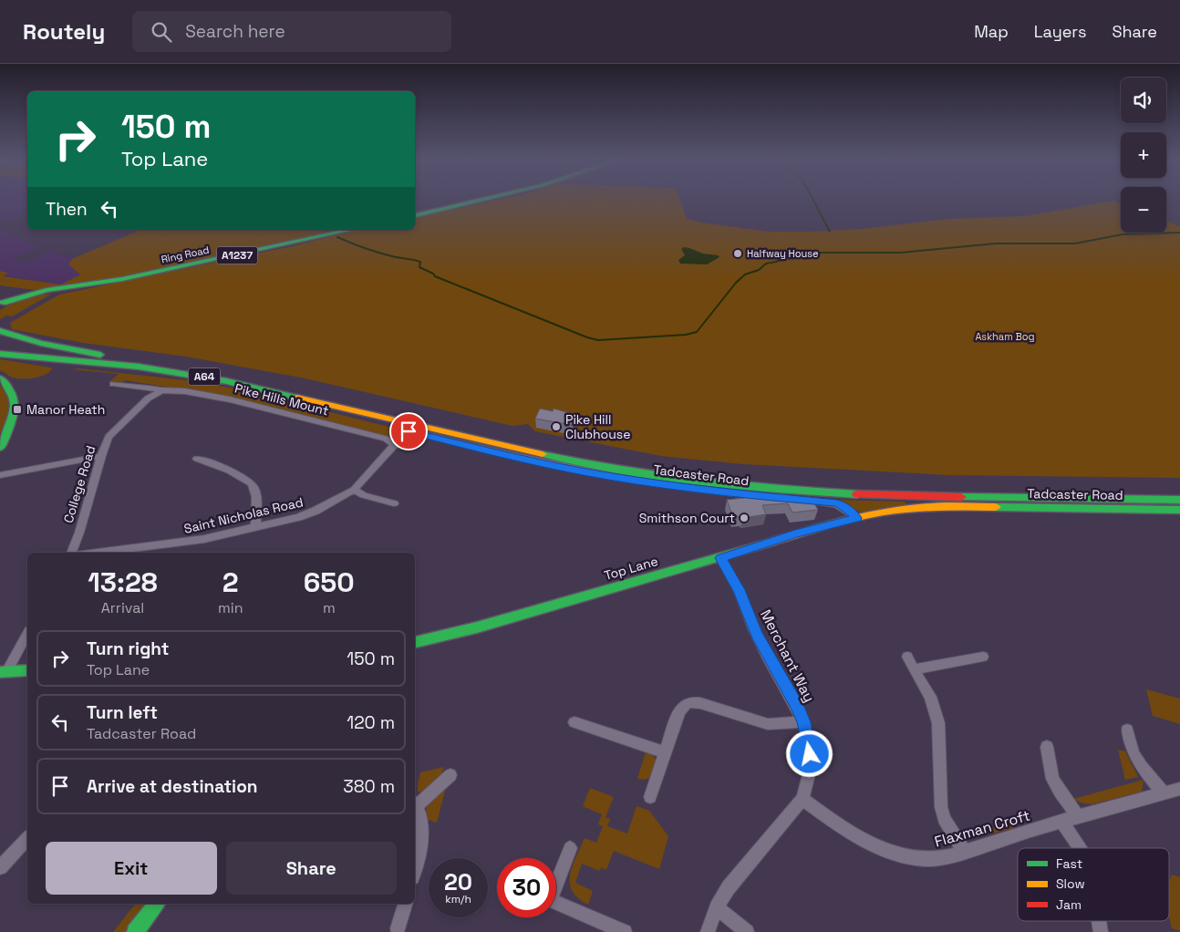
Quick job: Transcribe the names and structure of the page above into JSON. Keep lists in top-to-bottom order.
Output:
{
  "streets": {
    "main road": [
      "Ring Road",
      "A1237",
      "A64",
      "Tadcaster Road",
      "Top Lane"
    ],
    "street": [
      "Pike Hills Mount",
      "College Road",
      "Saint Nicholas Road",
      "Merchant Way",
      "Flaxman Croft"
    ]
  },
  "crossings": [
    ["Pike Hills Mount", "College Road"],
    ["Pike Hills Mount", "Saint Nicholas Road"],
    ["Tadcaster Road", "Top Lane"],
    ["Top Lane", "Merchant Way"],
    ["Merchant Way", "Flaxman Croft"]
  ],
  "parks": ["Askham Bog"],
  "places": {
    "other": ["Halfway House", "Pike Hill Clubhouse", "Smithson Court"],
    "transit": ["Manor Heath"]
  },
  "legend": ["Fast", "Slow", "Jam"],
  "page": {
    "header": "Routely",
    "search": "Search here",
    "nav": ["Map", "Layers", "Share"],
    "map_buttons": ["+", "−"],
    "turn": ["150 m", "Top Lane"],
    "then": "Then",
    "eta": [
      "13:28",
      "Arrival",
      "2",
      "min",
      "650",
      "m"
    ],
    "list": [
      {
        "name": "Turn right",
        "note": "Top Lane",
        "value": "150 m"
      },
      {
        "name": "Turn left",
        "note": "Tadcaster Road",
        "value": "120 m"
      },
      {
        "name": "Arrive at destination",
        "value": "380 m"
      }
    ],
    "buttons": ["Exit", "Share"],
    "speed": "20 km/h",
    "limit": "30"
  }
}
